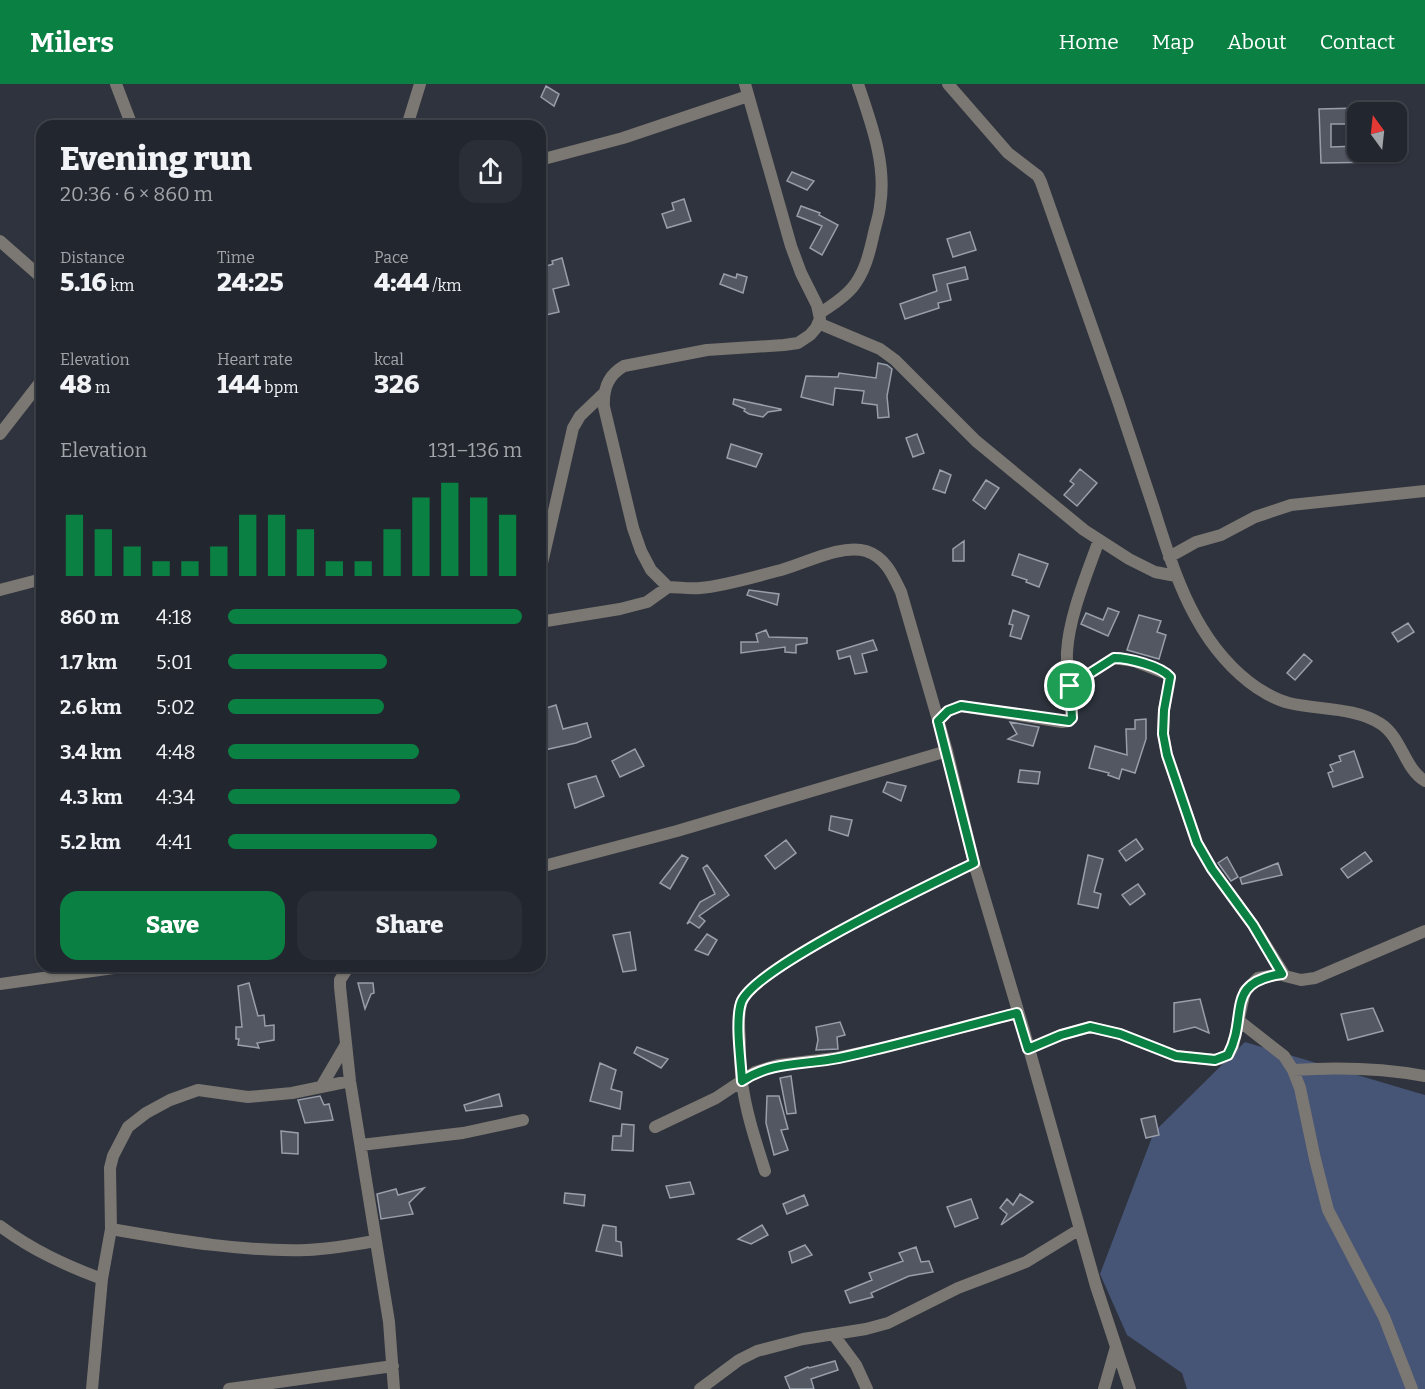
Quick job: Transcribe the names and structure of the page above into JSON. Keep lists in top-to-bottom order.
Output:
{
  "north": "top",
  "page": {
    "header": "Milers",
    "nav": [
      "Home",
      "Map",
      "About",
      "Contact"
    ],
    "heading": ["Evening run", "20:36 · 6 × 860 m"],
    "stats": [
      ["Distance", "5.16 km"],
      ["Time", "24:25"],
      ["Pace", "4:44 /km"],
      ["Elevation", "48 m"],
      ["Heart rate", "144 bpm"],
      ["kcal", "326"]
    ],
    "chart": ["Elevation", "131–136 m"],
    "list": [
      {
        "name": "860 m",
        "note": "4:18"
      },
      {
        "name": "1.7 km",
        "note": "5:01"
      },
      {
        "name": "2.6 km",
        "note": "5:02"
      },
      {
        "name": "3.4 km",
        "note": "4:48"
      },
      {
        "name": "4.3 km",
        "note": "4:34"
      },
      {
        "name": "5.2 km",
        "note": "4:41"
      }
    ],
    "buttons": ["Save", "Share"]
  }
}
